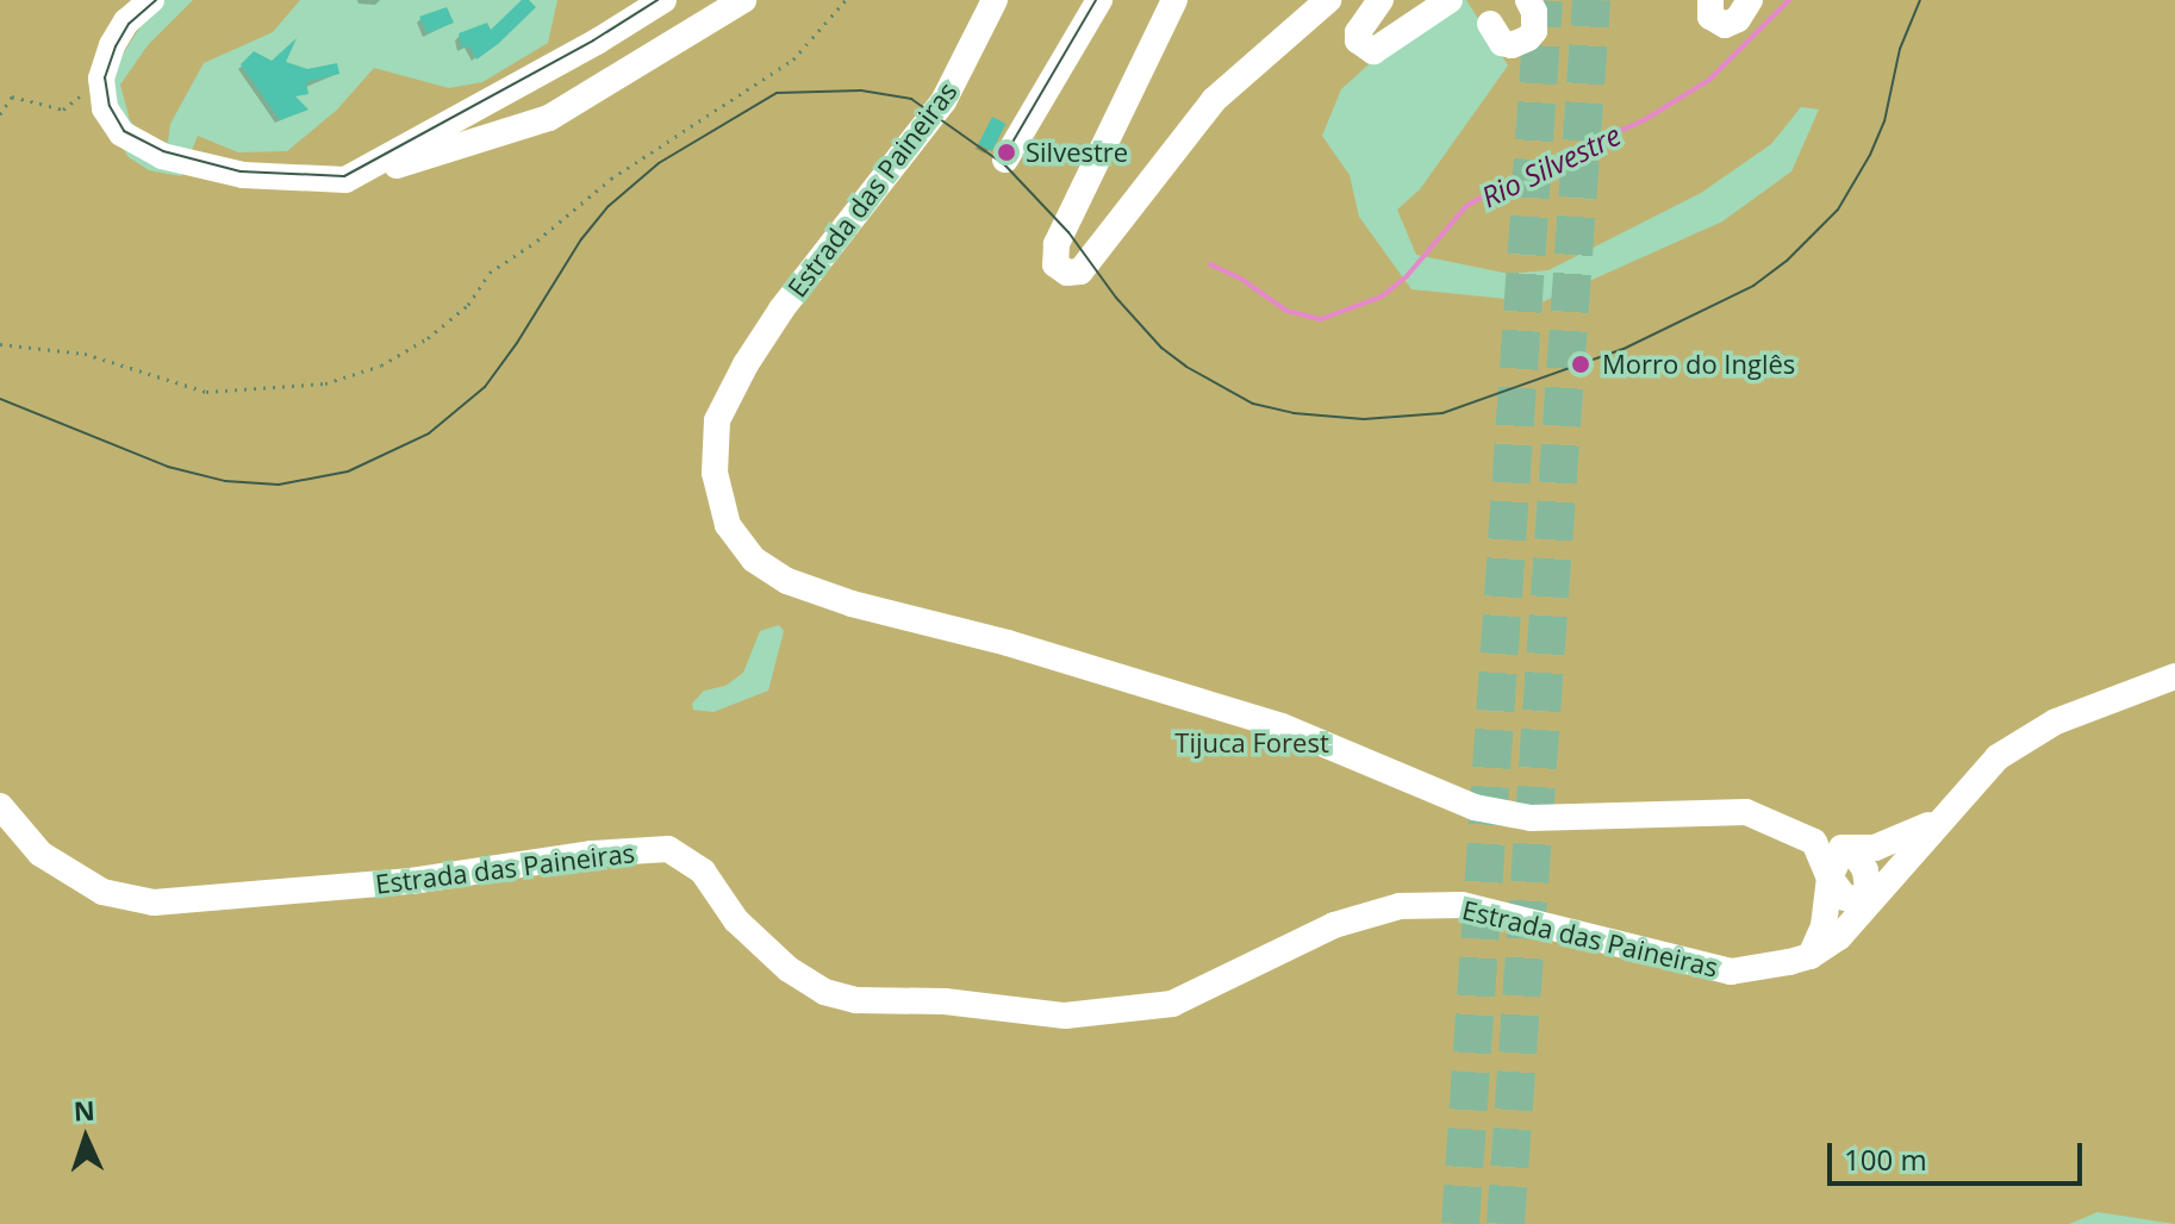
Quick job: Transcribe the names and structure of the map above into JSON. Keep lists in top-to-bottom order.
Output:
{
  "streets": {
    "street": ["Estrada das Paineiras"]
  },
  "water": ["Rio Silvestre"],
  "parks": ["Tijuca Forest"],
  "places": ["Silvestre", "Morro do Inglês"],
  "scale_bar": "100 m",
  "north": "top"
}
